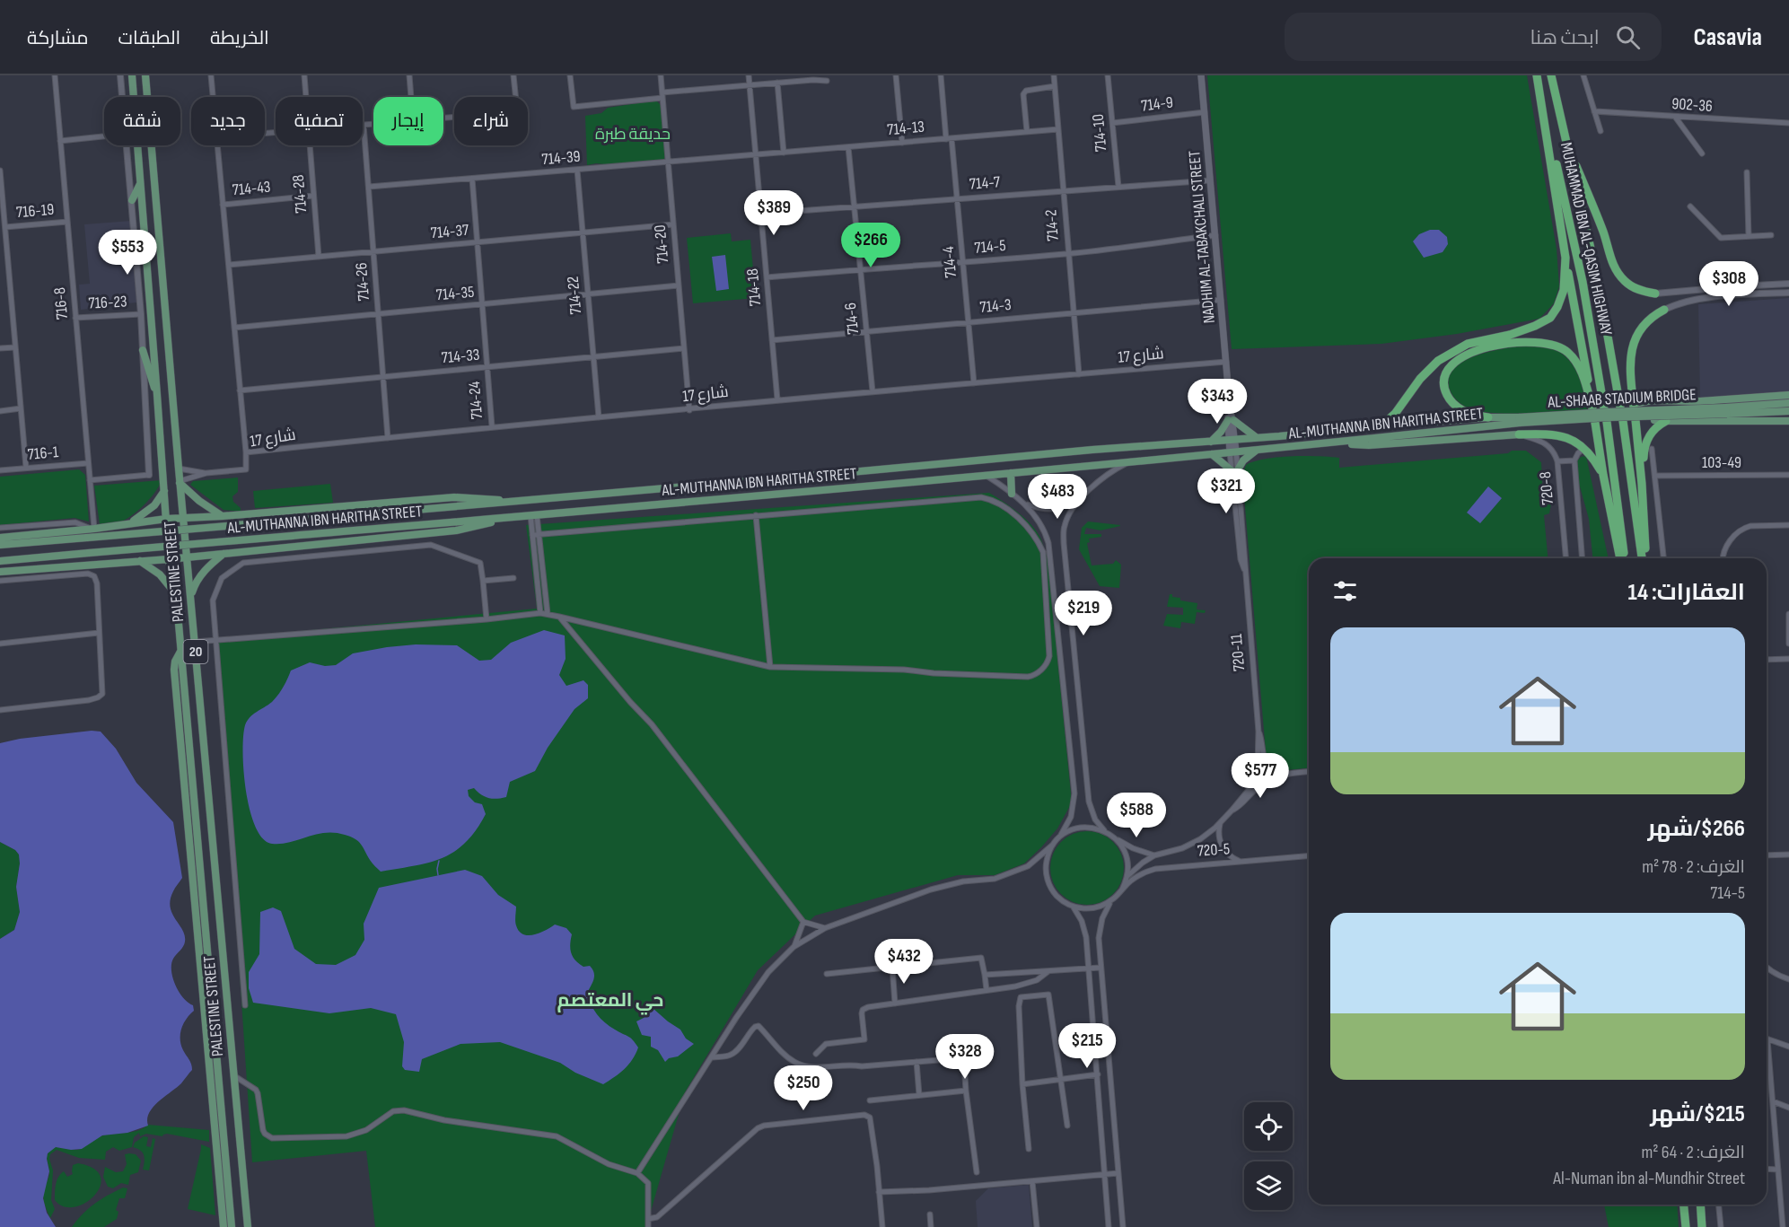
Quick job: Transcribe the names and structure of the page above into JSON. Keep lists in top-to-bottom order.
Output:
{
  "streets": {
    "highway": ["MUHAMMAD IBN AL-QASIM HIGHWAY"],
    "main road": [
      "NADHIM AL-TABAKCHALI STREET",
      "AL-SHAAB STADIUM BRIDGE",
      "AL-MUTHANNA IBN HARITHA STREET",
      "PALESTINE STREET",
      "20"
    ],
    "street": [
      "714-9",
      "902-36",
      "714-13",
      "714-10",
      "714-39",
      "714-7",
      "714-43",
      "714-28",
      "716-19",
      "714-2",
      "714-37",
      "714-20",
      "714-5",
      "714-4",
      "714-26",
      "714-18",
      "714-35",
      "714-22",
      "716-23",
      "716-8",
      "714-3",
      "714-6",
      "شارع 17",
      "714-33",
      "714-24",
      "716-1",
      "103-49",
      "720-8",
      "720-11",
      "720-5"
    ]
  },
  "crossings": [
    ["714-9", "714-10"],
    ["714-9", "NADHIM AL-TABAKCHALI STREET"],
    ["714-13", "714-39"],
    ["714-13", "714-2"],
    ["714-13", "714-4"],
    ["714-13", "714-18"],
    ["714-13", "714-6"],
    ["714-10", "714-7"],
    ["714-39", "714-20"],
    ["714-39", "714-26"],
    ["714-39", "714-18"],
    ["714-39", "714-22"],
    ["714-39", "714-24"],
    ["714-7", "714-2"],
    ["714-7", "NADHIM AL-TABAKCHALI STREET"],
    ["714-7", "714-4"],
    ["714-7", "714-18"],
    ["714-7", "714-6"],
    ["714-43", "714-28"],
    ["714-28", "714-37"],
    ["716-19", "716-8"],
    ["714-2", "714-5"],
    ["714-2", "714-3"],
    ["714-2", "شارع 17"],
    ["714-37", "714-20"],
    ["714-37", "714-26"],
    ["714-37", "714-22"],
    ["714-37", "714-24"],
    ["NADHIM AL-TABAKCHALI STREET", "714-5"],
    ["NADHIM AL-TABAKCHALI STREET", "714-3"],
    ["NADHIM AL-TABAKCHALI STREET", "شارع 17"],
    ["NADHIM AL-TABAKCHALI STREET", "AL-MUTHANNA IBN HARITHA STREET"],
    ["NADHIM AL-TABAKCHALI STREET", "720-11"],
    ["714-20", "714-35"],
    ["714-20", "شارع 17"],
    ["714-20", "714-33"],
    ["714-5", "714-4"],
    ["714-5", "714-18"],
    ["714-5", "714-6"],
    ["714-4", "714-3"],
    ["714-4", "شارع 17"],
    ["714-26", "714-35"],
    ["714-26", "شارع 17"],
    ["714-26", "714-33"],
    ["714-18", "714-3"],
    ["714-18", "شارع 17"],
    ["714-35", "714-22"],
    ["714-35", "714-24"],
    ["714-22", "شارع 17"],
    ["714-22", "714-33"],
    ["716-23", "716-8"],
    ["716-8", "716-1"],
    ["714-3", "714-6"],
    ["714-6", "شارع 17"],
    ["شارع 17", "714-24"],
    ["شارع 17", "PALESTINE STREET"],
    ["714-33", "714-24"],
    ["AL-SHAAB STADIUM BRIDGE", "AL-MUTHANNA IBN HARITHA STREET"],
    ["AL-MUTHANNA IBN HARITHA STREET", "720-11"]
  ],
  "districts": ["حي المعتصم"],
  "parks": ["حديقة طبرة"],
  "page": {
    "header": "Casavia",
    "search": "ابحث هنا",
    "nav": ["الخريطة", "الطبقات", "مشاركة"],
    "chip": [
      "شراء",
      "إيجار",
      "تصفية",
      "جديد",
      "شقة"
    ],
    "price": [
      "$389",
      "$266",
      "$553",
      "$308",
      "$343",
      "$321",
      "$483",
      "$219",
      "$577",
      "$588",
      "$432",
      "$215",
      "$328",
      "$250"
    ],
    "heading": "العقارات: 14",
    "list": [
      {
        "name": "$266/شهر",
        "note": "الغرف: 2 · 78 m² · 714-5"
      },
      {
        "name": "$215/شهر",
        "note": "الغرف: 2 · 64 m² · Al-Numan ibn al-Mundhir Street"
      }
    ]
  }
}
